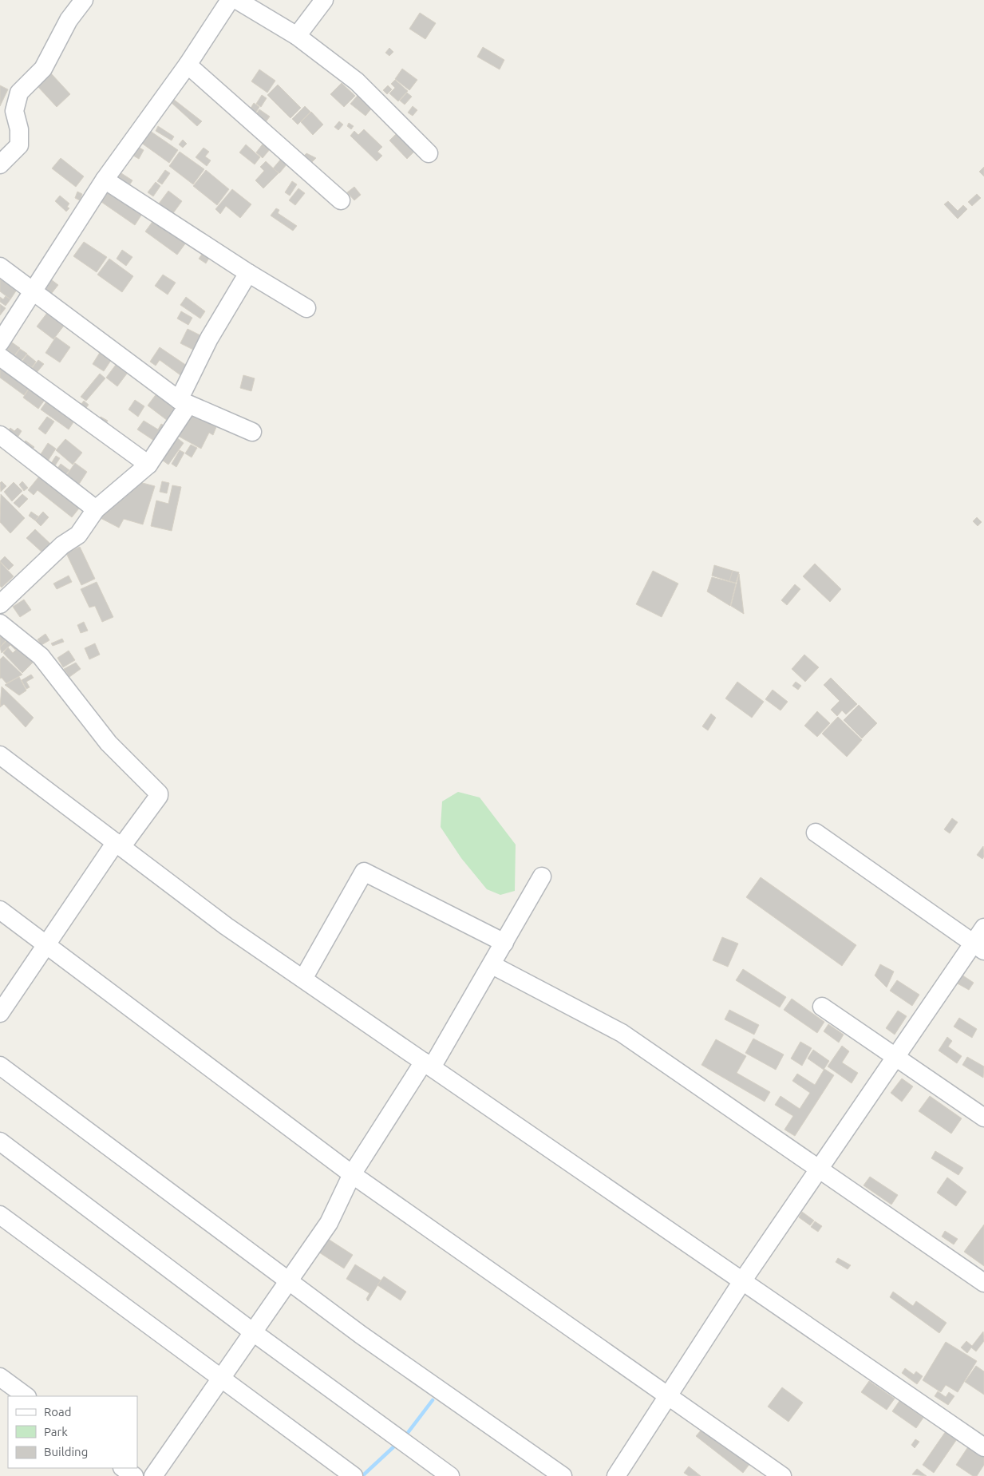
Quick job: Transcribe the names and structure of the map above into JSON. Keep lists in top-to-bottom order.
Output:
{
  "legend": ["Road", "Park", "Building"]
}
